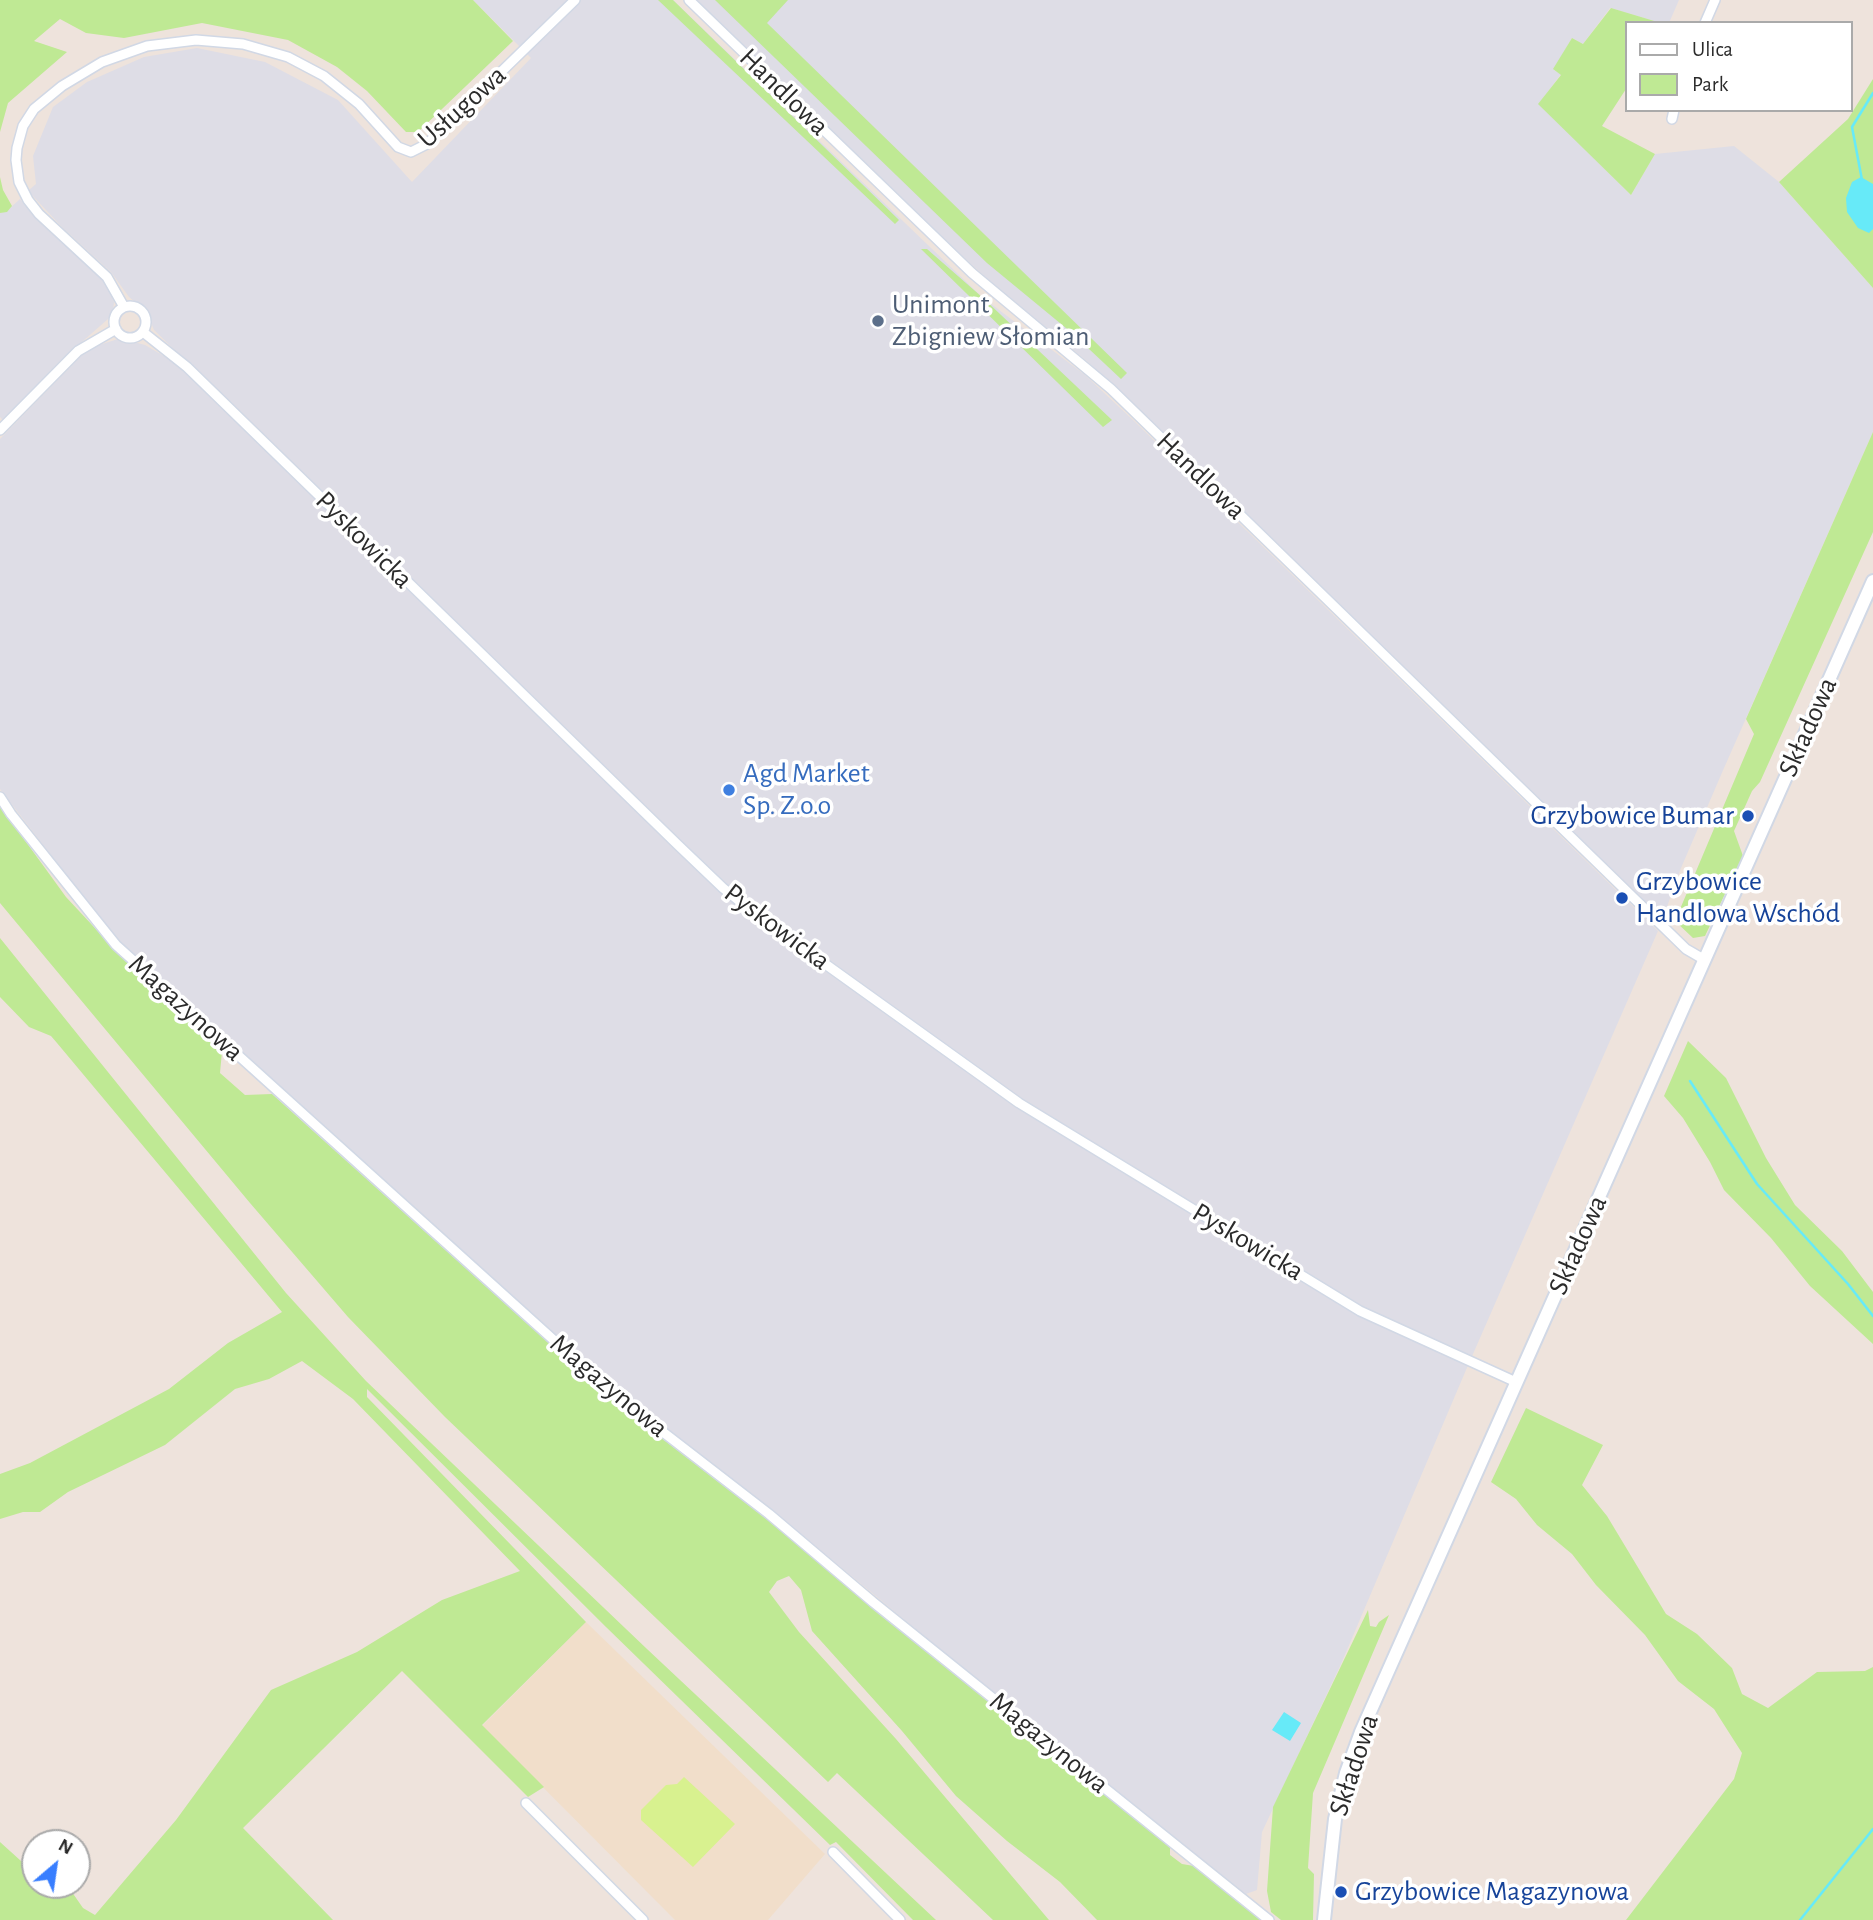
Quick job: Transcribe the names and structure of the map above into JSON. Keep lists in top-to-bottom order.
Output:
{
  "streets": {
    "main road": ["Składowa"],
    "street": [
      "Handlowa",
      "Usługowa",
      "Pyskowicka",
      "Magazynowa"
    ]
  },
  "crossings": [
    ["Handlowa", "Składowa"],
    ["Usługowa", "Pyskowicka"],
    ["Pyskowicka", "Składowa"]
  ],
  "places": [
    "Unimont Zbigniew Słomian",
    "Agd Market Sp. Z.o.o",
    "Grzybowice Bumar",
    "Grzybowice Handlowa Wschód",
    "Grzybowice Magazynowa"
  ],
  "legend": ["Ulica", "Park"],
  "north": "top right"
}
